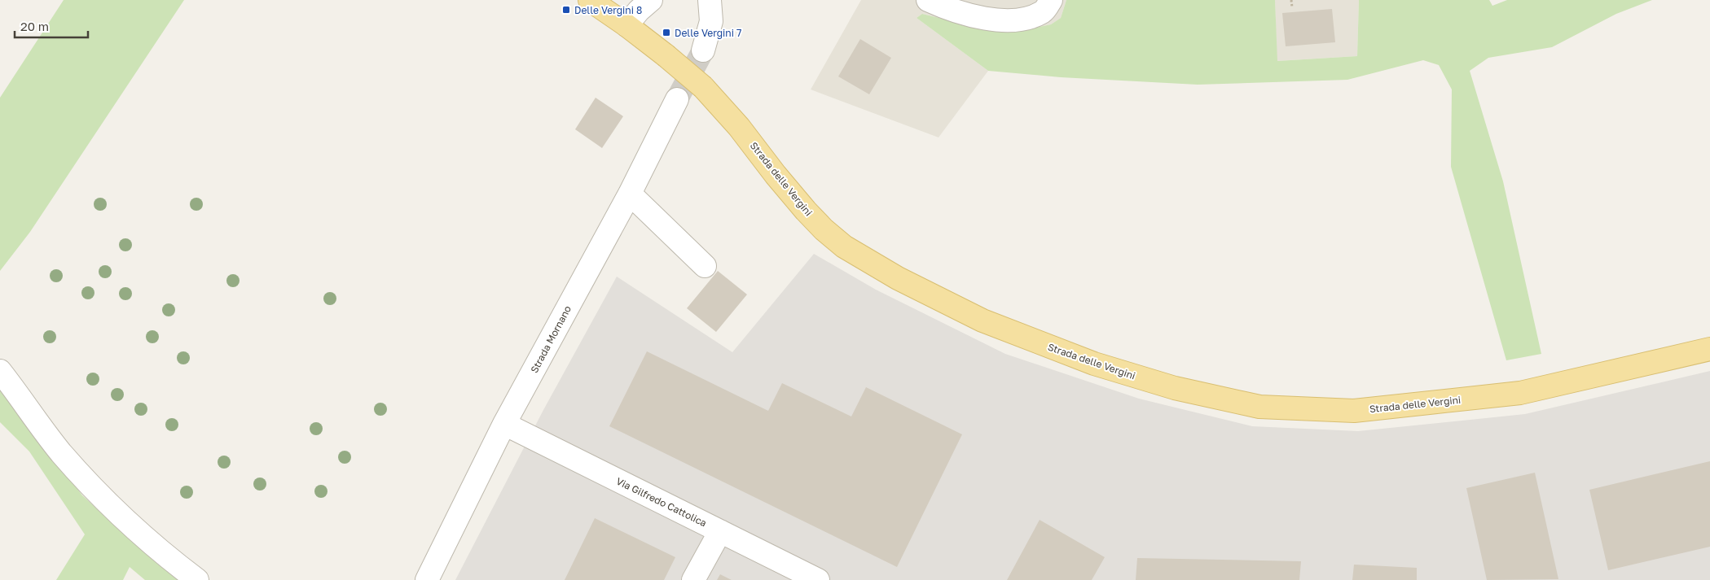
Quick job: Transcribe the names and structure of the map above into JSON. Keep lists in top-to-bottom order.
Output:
{
  "streets": {
    "main road": ["Strada delle Vergini"],
    "street": ["Strada Mornano", "Via Gilfredo Cattolica"]
  },
  "crossings": [
    ["Strada Mornano", "Via Gilfredo Cattolica"]
  ],
  "places": {
    "transit": ["Delle Vergini 8", "Delle Vergini 7"]
  },
  "scale_bar": "20 m"
}
